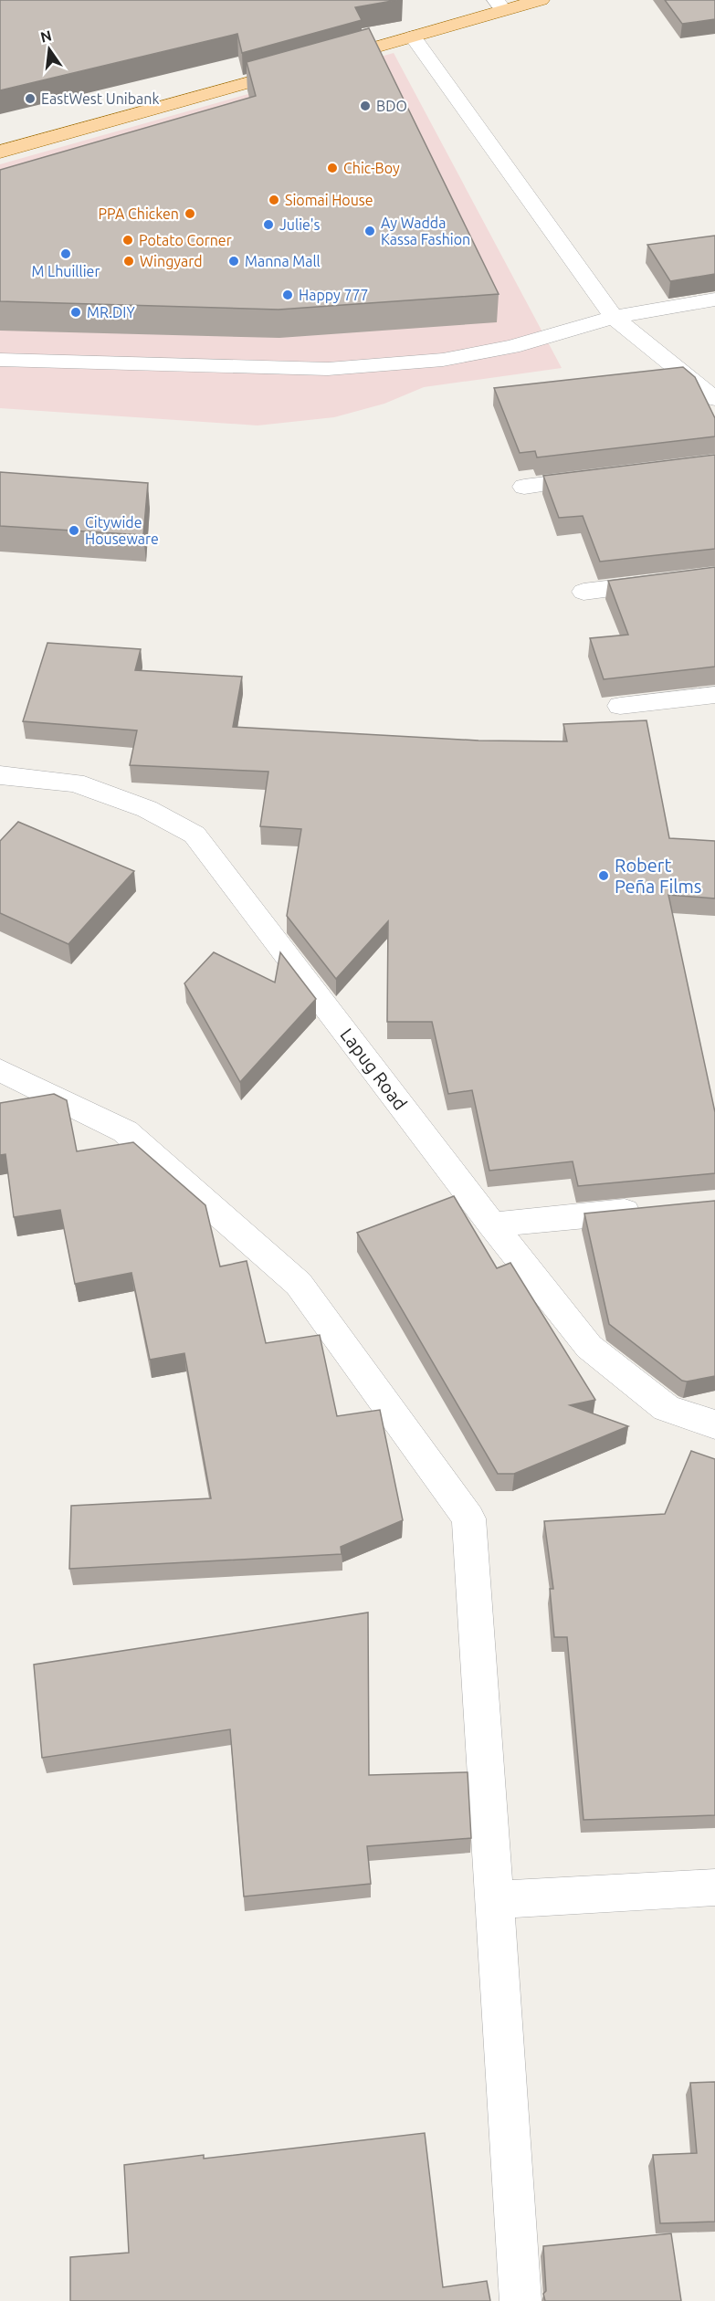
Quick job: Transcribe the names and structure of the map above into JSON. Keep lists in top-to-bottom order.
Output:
{
  "streets": {
    "street": ["Lapug Road"]
  },
  "places": [
    "EastWest Unibank",
    "BDO",
    "Chic-Boy",
    "Siomai House",
    "PPA Chicken",
    "Julie's",
    "Ay Wadda Kassa Fashion",
    "Potato Corner",
    "M Lhuillier",
    "Wingyard",
    "Manna Mall",
    "Happy 777",
    "MR.DIY",
    "Citywide Houseware",
    "Robert Peña Films"
  ],
  "north": "top"
}
